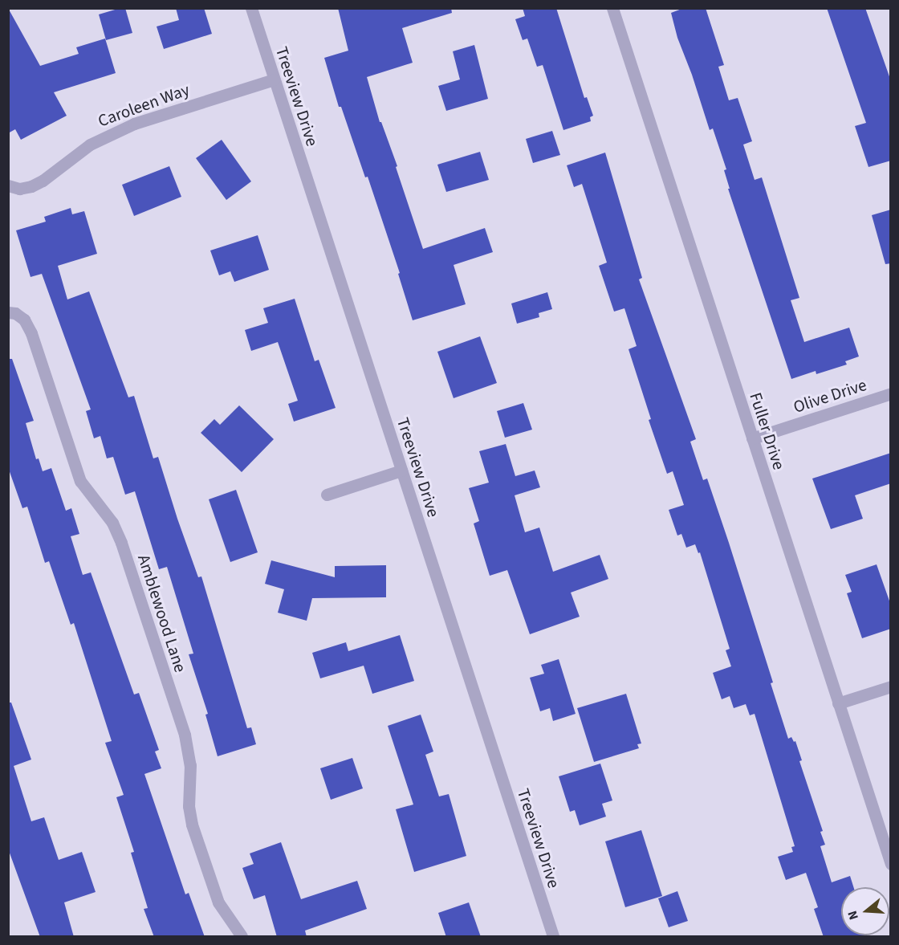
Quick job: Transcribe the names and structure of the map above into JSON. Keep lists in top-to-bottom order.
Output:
{
  "streets": {
    "street": [
      "Treeview Drive",
      "Caroleen Way",
      "Olive Drive",
      "Fuller Drive",
      "Amblewood Lane"
    ]
  },
  "crossings": [
    ["Treeview Drive", "Caroleen Way"],
    ["Olive Drive", "Fuller Drive"]
  ],
  "north": "left"
}
